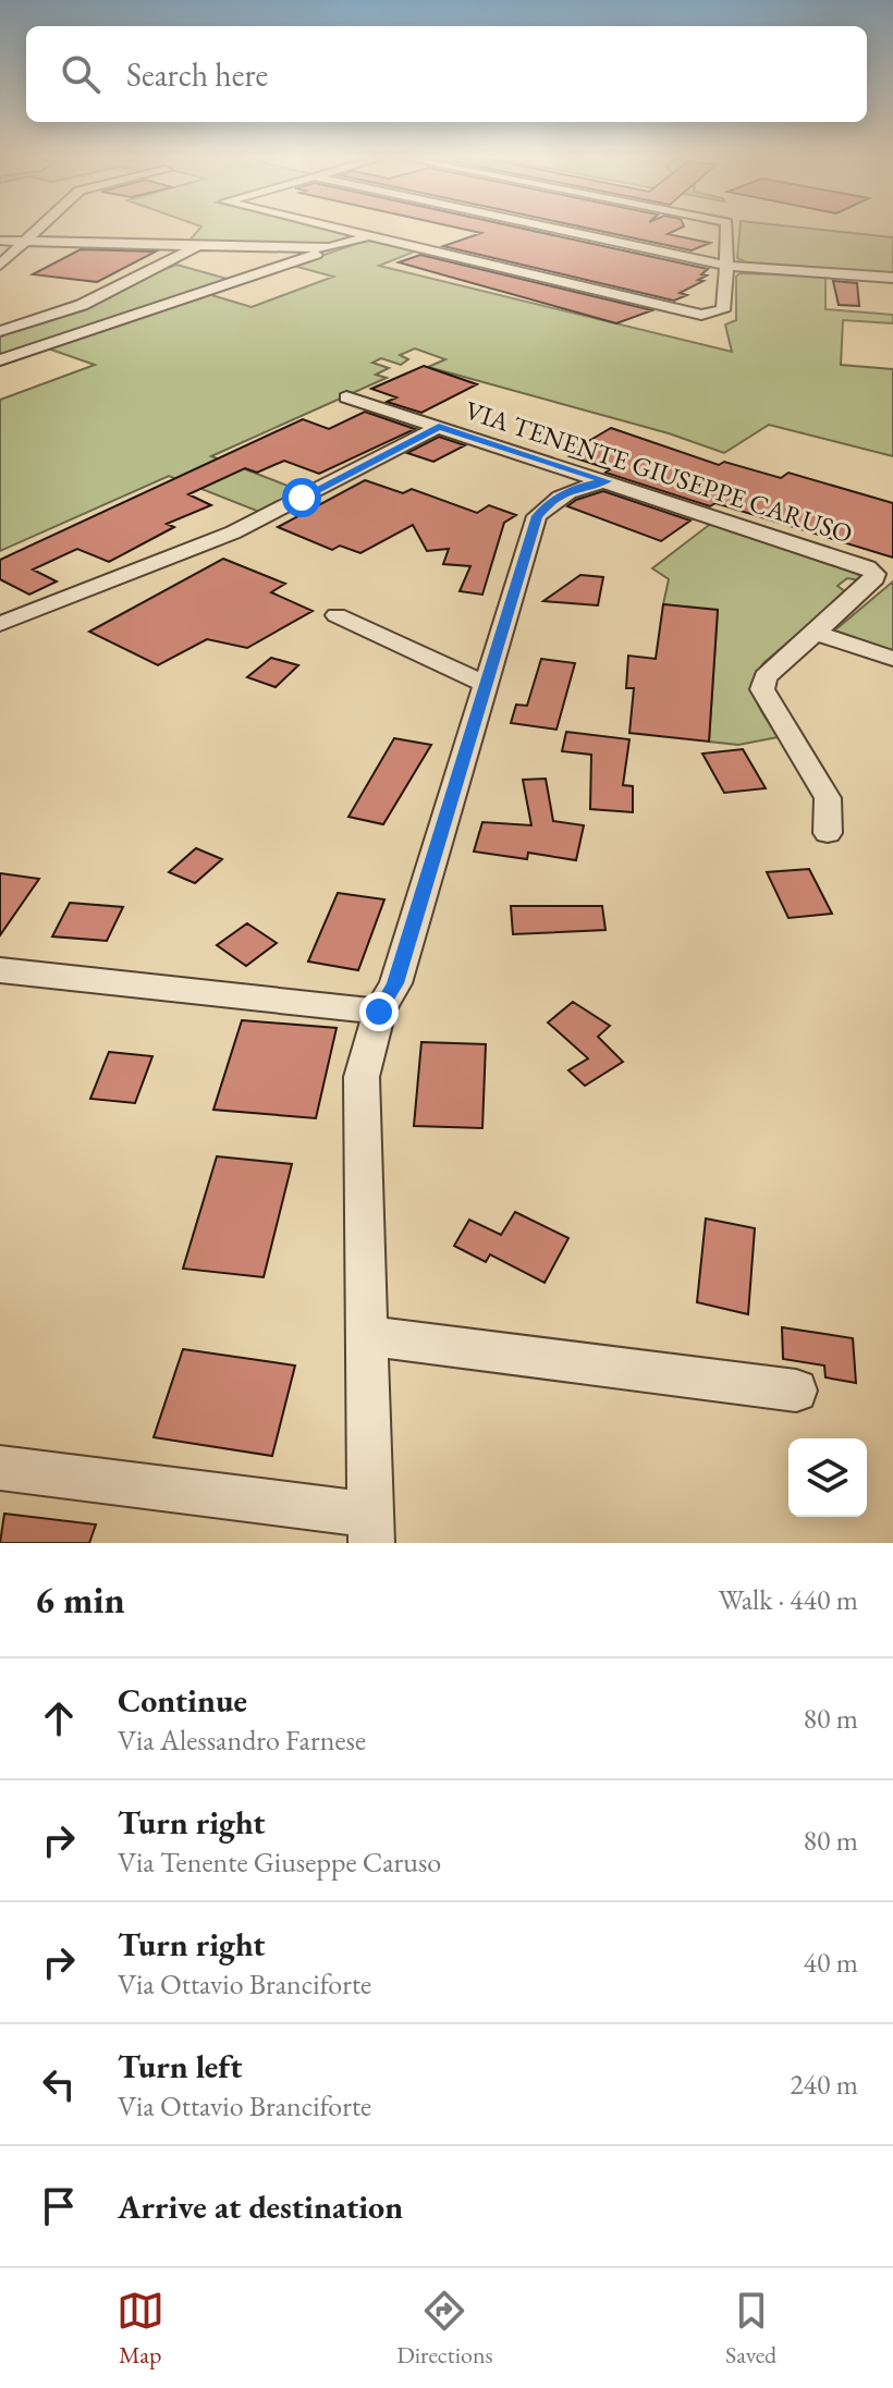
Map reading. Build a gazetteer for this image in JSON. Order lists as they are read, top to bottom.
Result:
{
  "streets": {
    "street": ["VIA TENENTE GIUSEPPE CARUSO"]
  },
  "page": {
    "search": "Search here",
    "heading": ["6 min", "Walk · 440 m"],
    "list": [
      ["Continue", "Via Alessandro Farnese", "80 m"],
      ["Turn right", "Via Tenente Giuseppe Caruso", "80 m"],
      ["Turn right", "Via Ottavio Branciforte", "40 m"],
      ["Turn left", "Via Ottavio Branciforte", "240 m"],
      "Arrive at destination"
    ],
    "nav": ["Map", "Directions", "Saved"]
  }
}
